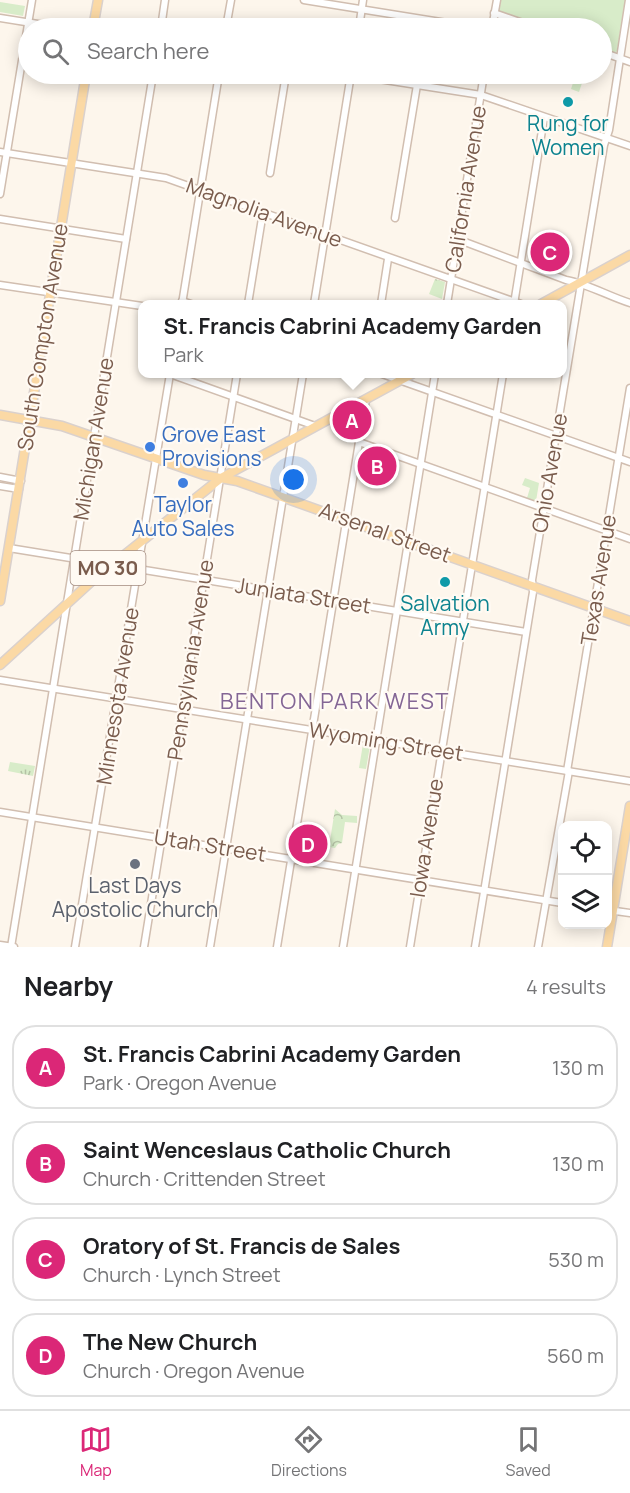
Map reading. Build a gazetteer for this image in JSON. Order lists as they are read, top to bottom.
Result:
{
  "streets": {
    "main road": ["South Compton Avenue", "Arsenal Street", "MO 30"],
    "street": [
      "California Avenue",
      "Magnolia Avenue",
      "Michigan Avenue",
      "Ohio Avenue",
      "Texas Avenue",
      "Juniata Street",
      "Pennsylvania Avenue",
      "Minnesota Avenue",
      "Wyoming Street",
      "Iowa Avenue",
      "Utah Street"
    ]
  },
  "crossings": [
    ["California Avenue", "Magnolia Avenue"],
    ["Magnolia Avenue", "South Compton Avenue"],
    ["Magnolia Avenue", "Michigan Avenue"],
    ["South Compton Avenue", "Arsenal Street"],
    ["South Compton Avenue", "Juniata Street"],
    ["Michigan Avenue", "Arsenal Street"],
    ["Michigan Avenue", "MO 30"],
    ["Michigan Avenue", "Juniata Street"],
    ["Michigan Avenue", "Wyoming Street"],
    ["Michigan Avenue", "Utah Street"],
    ["Ohio Avenue", "Arsenal Street"],
    ["Ohio Avenue", "Juniata Street"],
    ["Ohio Avenue", "Wyoming Street"],
    ["Ohio Avenue", "Utah Street"],
    ["Arsenal Street", "MO 30"],
    ["Arsenal Street", "Texas Avenue"],
    ["Arsenal Street", "Pennsylvania Avenue"],
    ["Arsenal Street", "Minnesota Avenue"],
    ["Arsenal Street", "Iowa Avenue"],
    ["MO 30", "Juniata Street"],
    ["MO 30", "Pennsylvania Avenue"],
    ["MO 30", "Minnesota Avenue"],
    ["Texas Avenue", "Wyoming Street"],
    ["Texas Avenue", "Utah Street"],
    ["Juniata Street", "Pennsylvania Avenue"],
    ["Juniata Street", "Minnesota Avenue"],
    ["Juniata Street", "Iowa Avenue"],
    ["Pennsylvania Avenue", "Wyoming Street"],
    ["Pennsylvania Avenue", "Utah Street"],
    ["Minnesota Avenue", "Wyoming Street"],
    ["Minnesota Avenue", "Utah Street"],
    ["Wyoming Street", "Iowa Avenue"],
    ["Iowa Avenue", "Utah Street"]
  ],
  "districts": ["BENTON PARK WEST"],
  "places": [
    "Rung for Women",
    "Grove East Provisions",
    "Taylor Auto Sales",
    "Salvation Army",
    "Last Days Apostolic Church"
  ],
  "page": {
    "search": "Search here",
    "pins": [
      "C",
      "A",
      "B",
      "D"
    ],
    "popup": ["St. Francis Cabrini Academy Garden", "Park"],
    "heading": ["Nearby", "4 results"],
    "list": [
      {
        "mark": "A",
        "name": "St. Francis Cabrini Academy Garden",
        "note": "Park · Oregon Avenue",
        "value": "130 m"
      },
      {
        "mark": "B",
        "name": "Saint Wenceslaus Catholic Church",
        "note": "Church · Crittenden Street",
        "value": "130 m"
      },
      {
        "mark": "C",
        "name": "Oratory of St. Francis de Sales",
        "note": "Church · Lynch Street",
        "value": "530 m"
      },
      {
        "mark": "D",
        "name": "The New Church",
        "note": "Church · Oregon Avenue",
        "value": "560 m"
      }
    ],
    "nav": ["Map", "Directions", "Saved"]
  }
}
